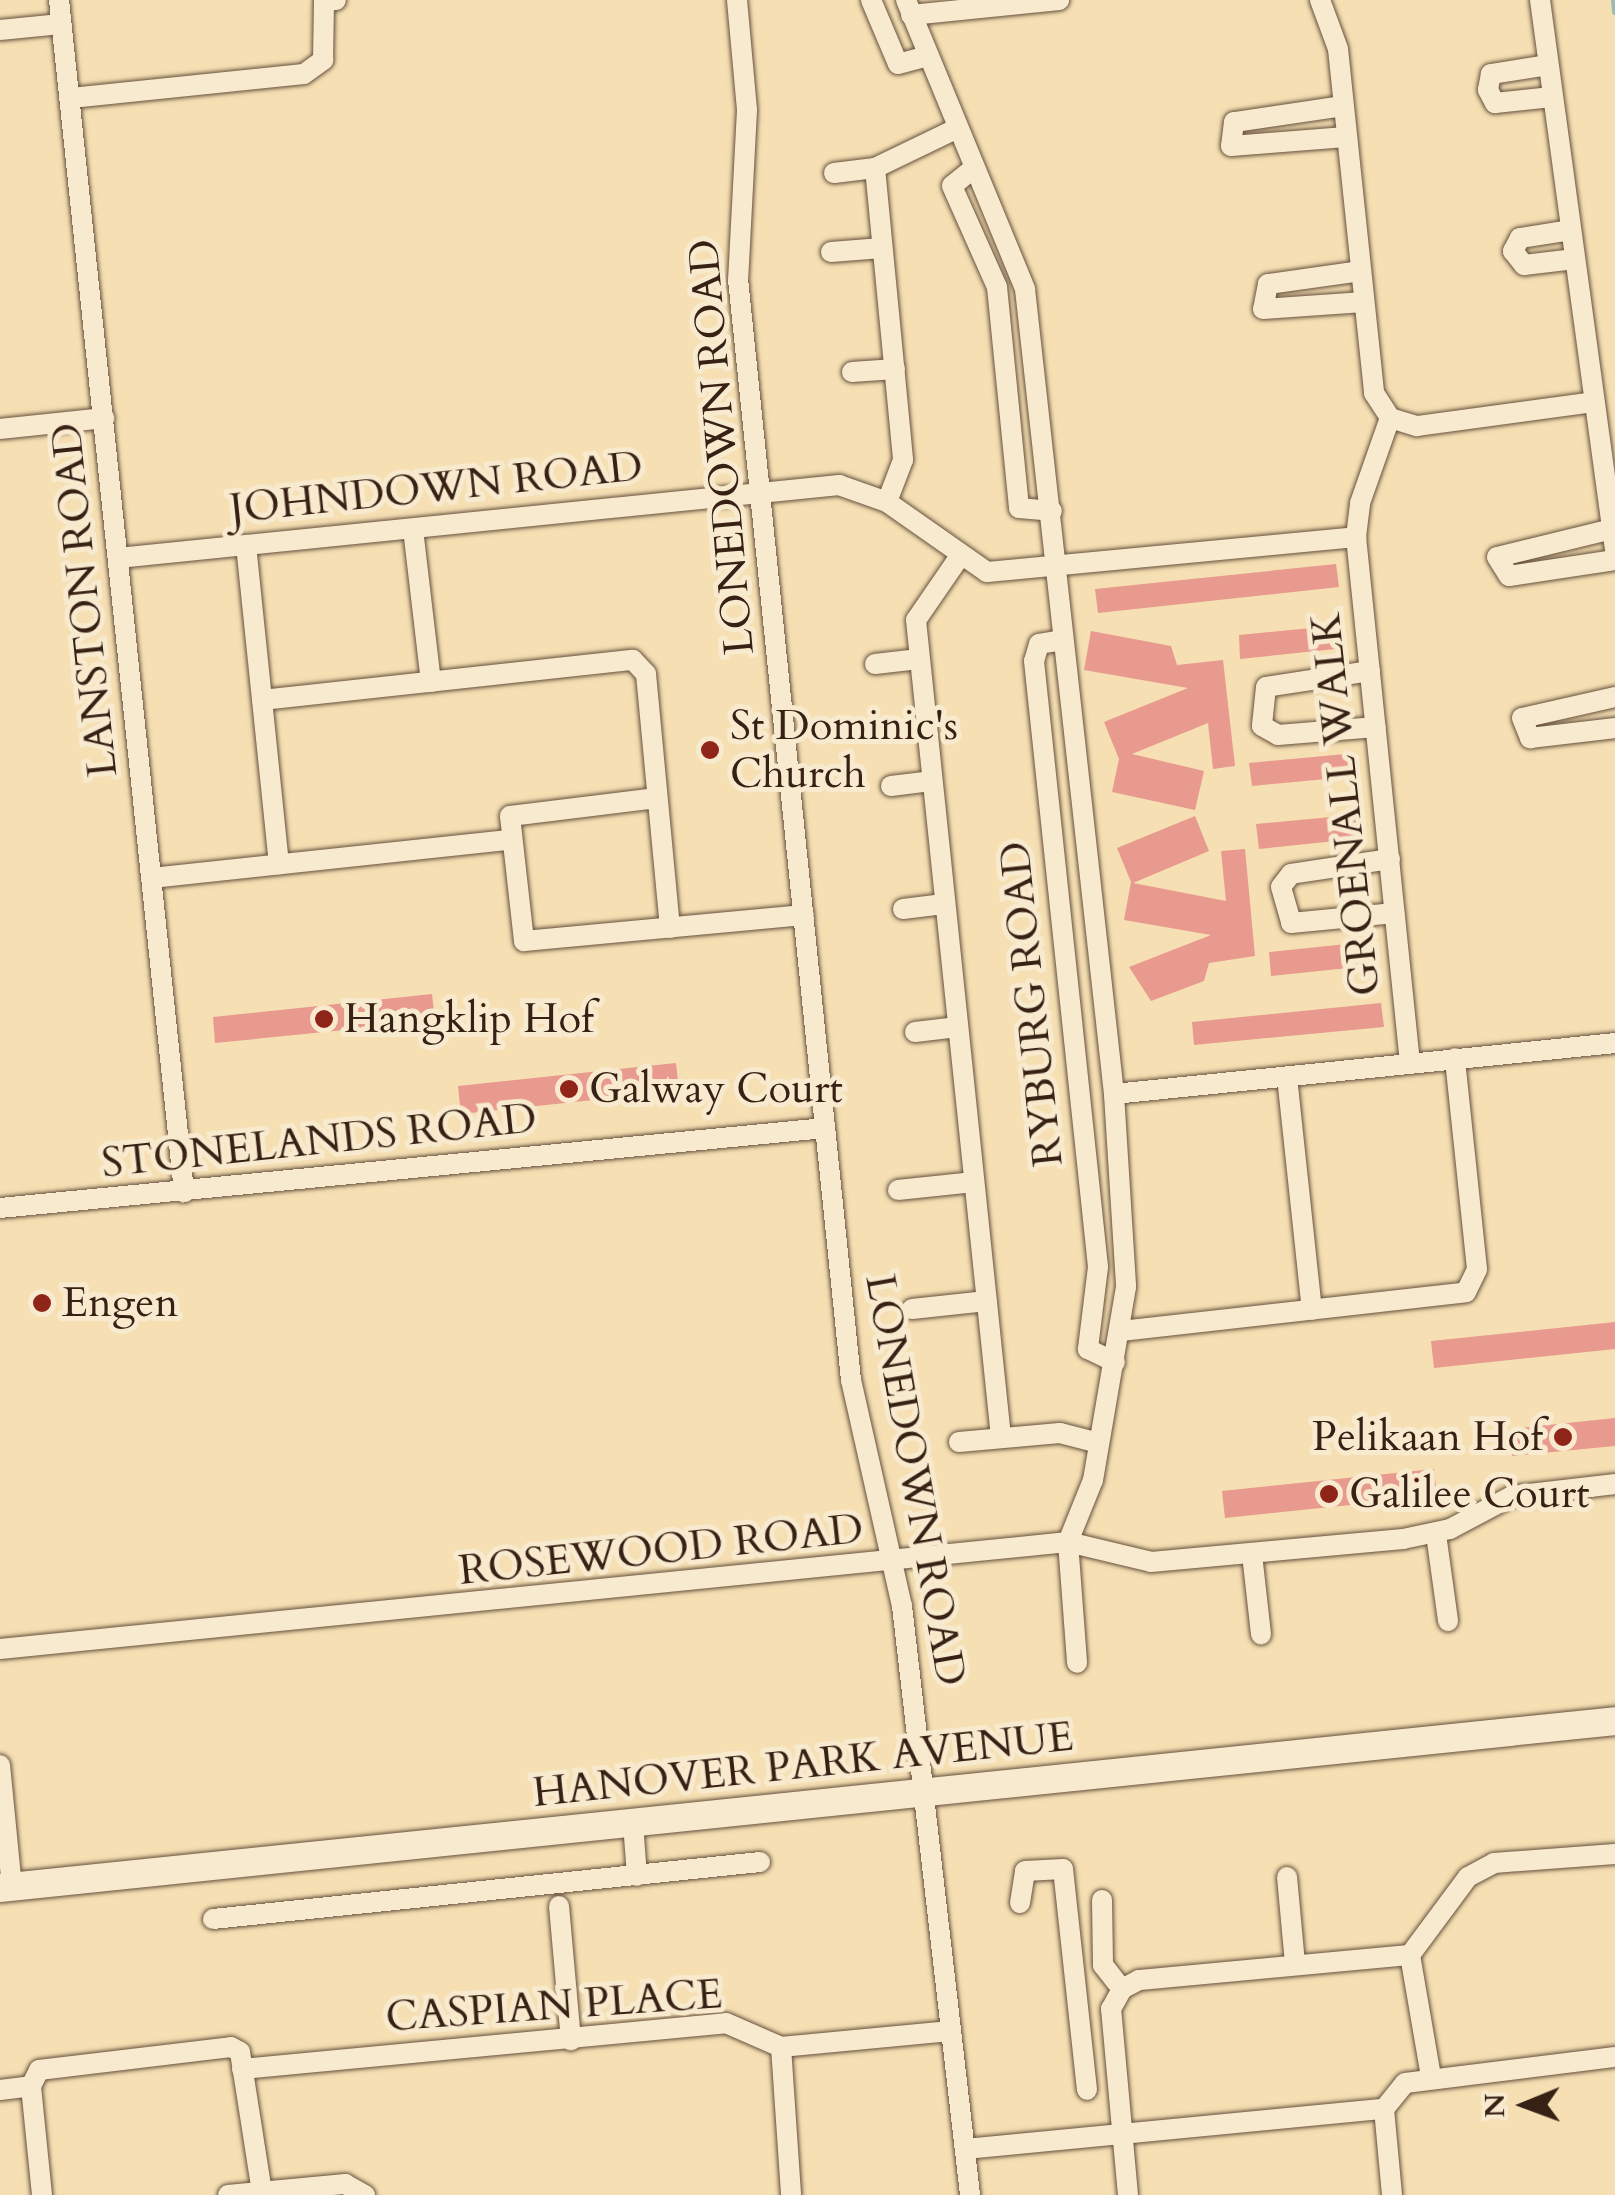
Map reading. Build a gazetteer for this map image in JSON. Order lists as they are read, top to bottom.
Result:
{
  "streets": {
    "street": [
      "LONEDOWN ROAD",
      "JOHNDOWN ROAD",
      "LANSTON ROAD",
      "GROENALL WALK",
      "RYBURG ROAD",
      "STONELANDS ROAD",
      "ROSEWOOD ROAD",
      "HANOVER PARK AVENUE",
      "CASPIAN PLACE"
    ]
  },
  "crossings": [
    ["LONEDOWN ROAD", "JOHNDOWN ROAD"],
    ["LONEDOWN ROAD", "STONELANDS ROAD"],
    ["LONEDOWN ROAD", "ROSEWOOD ROAD"],
    ["LONEDOWN ROAD", "HANOVER PARK AVENUE"],
    ["JOHNDOWN ROAD", "LANSTON ROAD"],
    ["LANSTON ROAD", "STONELANDS ROAD"],
    ["RYBURG ROAD", "ROSEWOOD ROAD"]
  ],
  "places": [
    "St Dominic's Church",
    "Hangklip Hof",
    "Galway Court",
    "Engen",
    "Pelikaan Hof",
    "Galilee Court"
  ],
  "north": "left"
}
